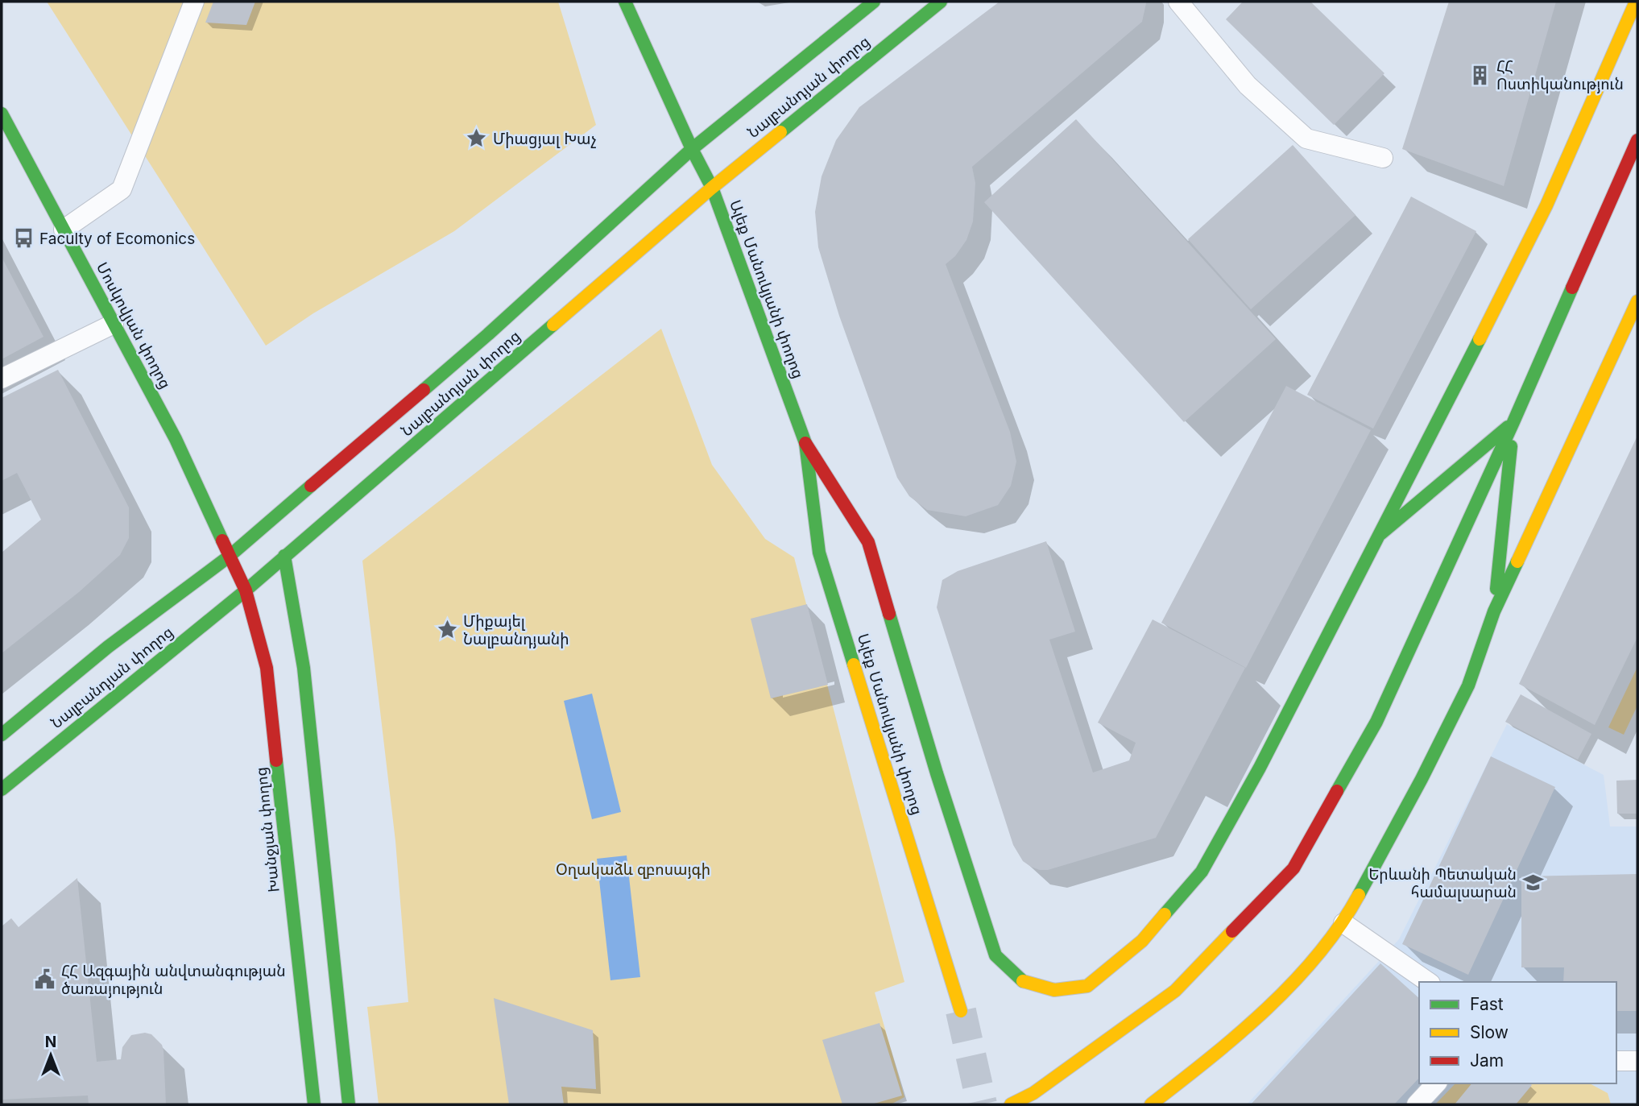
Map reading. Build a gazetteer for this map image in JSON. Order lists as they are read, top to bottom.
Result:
{
  "streets": {
    "main road": [
      "Նալբանդյան փողոց",
      "Ալեք Մանուկյանի փողոց",
      "Մոսկովյան փողոց",
      "Խանջյան փողոց"
    ]
  },
  "crossings": [
    ["Նալբանդյան փողոց", "Ալեք Մանուկյանի փողոց"],
    ["Նալբանդյան փողոց", "Մոսկովյան փողոց"],
    ["Նալբանդյան փողոց", "Խանջյան փողոց"],
    ["Մոսկովյան փողոց", "Խանջյան փողոց"]
  ],
  "parks": ["Օղակաձև զբոսայգի"],
  "places": {
    "building": ["ՀՀ Ոստիկանություն"],
    "place": ["Միացյալ Խաչ", "Միքայել Նալբանդյանի"],
    "bus stop": ["Faculty of Ecomonics"],
    "school or university": ["Երևանի Պետական համալսարան"],
    "public building": ["ՀՀ Ազգային անվտանգության ծառայություն"]
  },
  "legend": ["Fast", "Slow", "Jam"],
  "north": "top"
}
